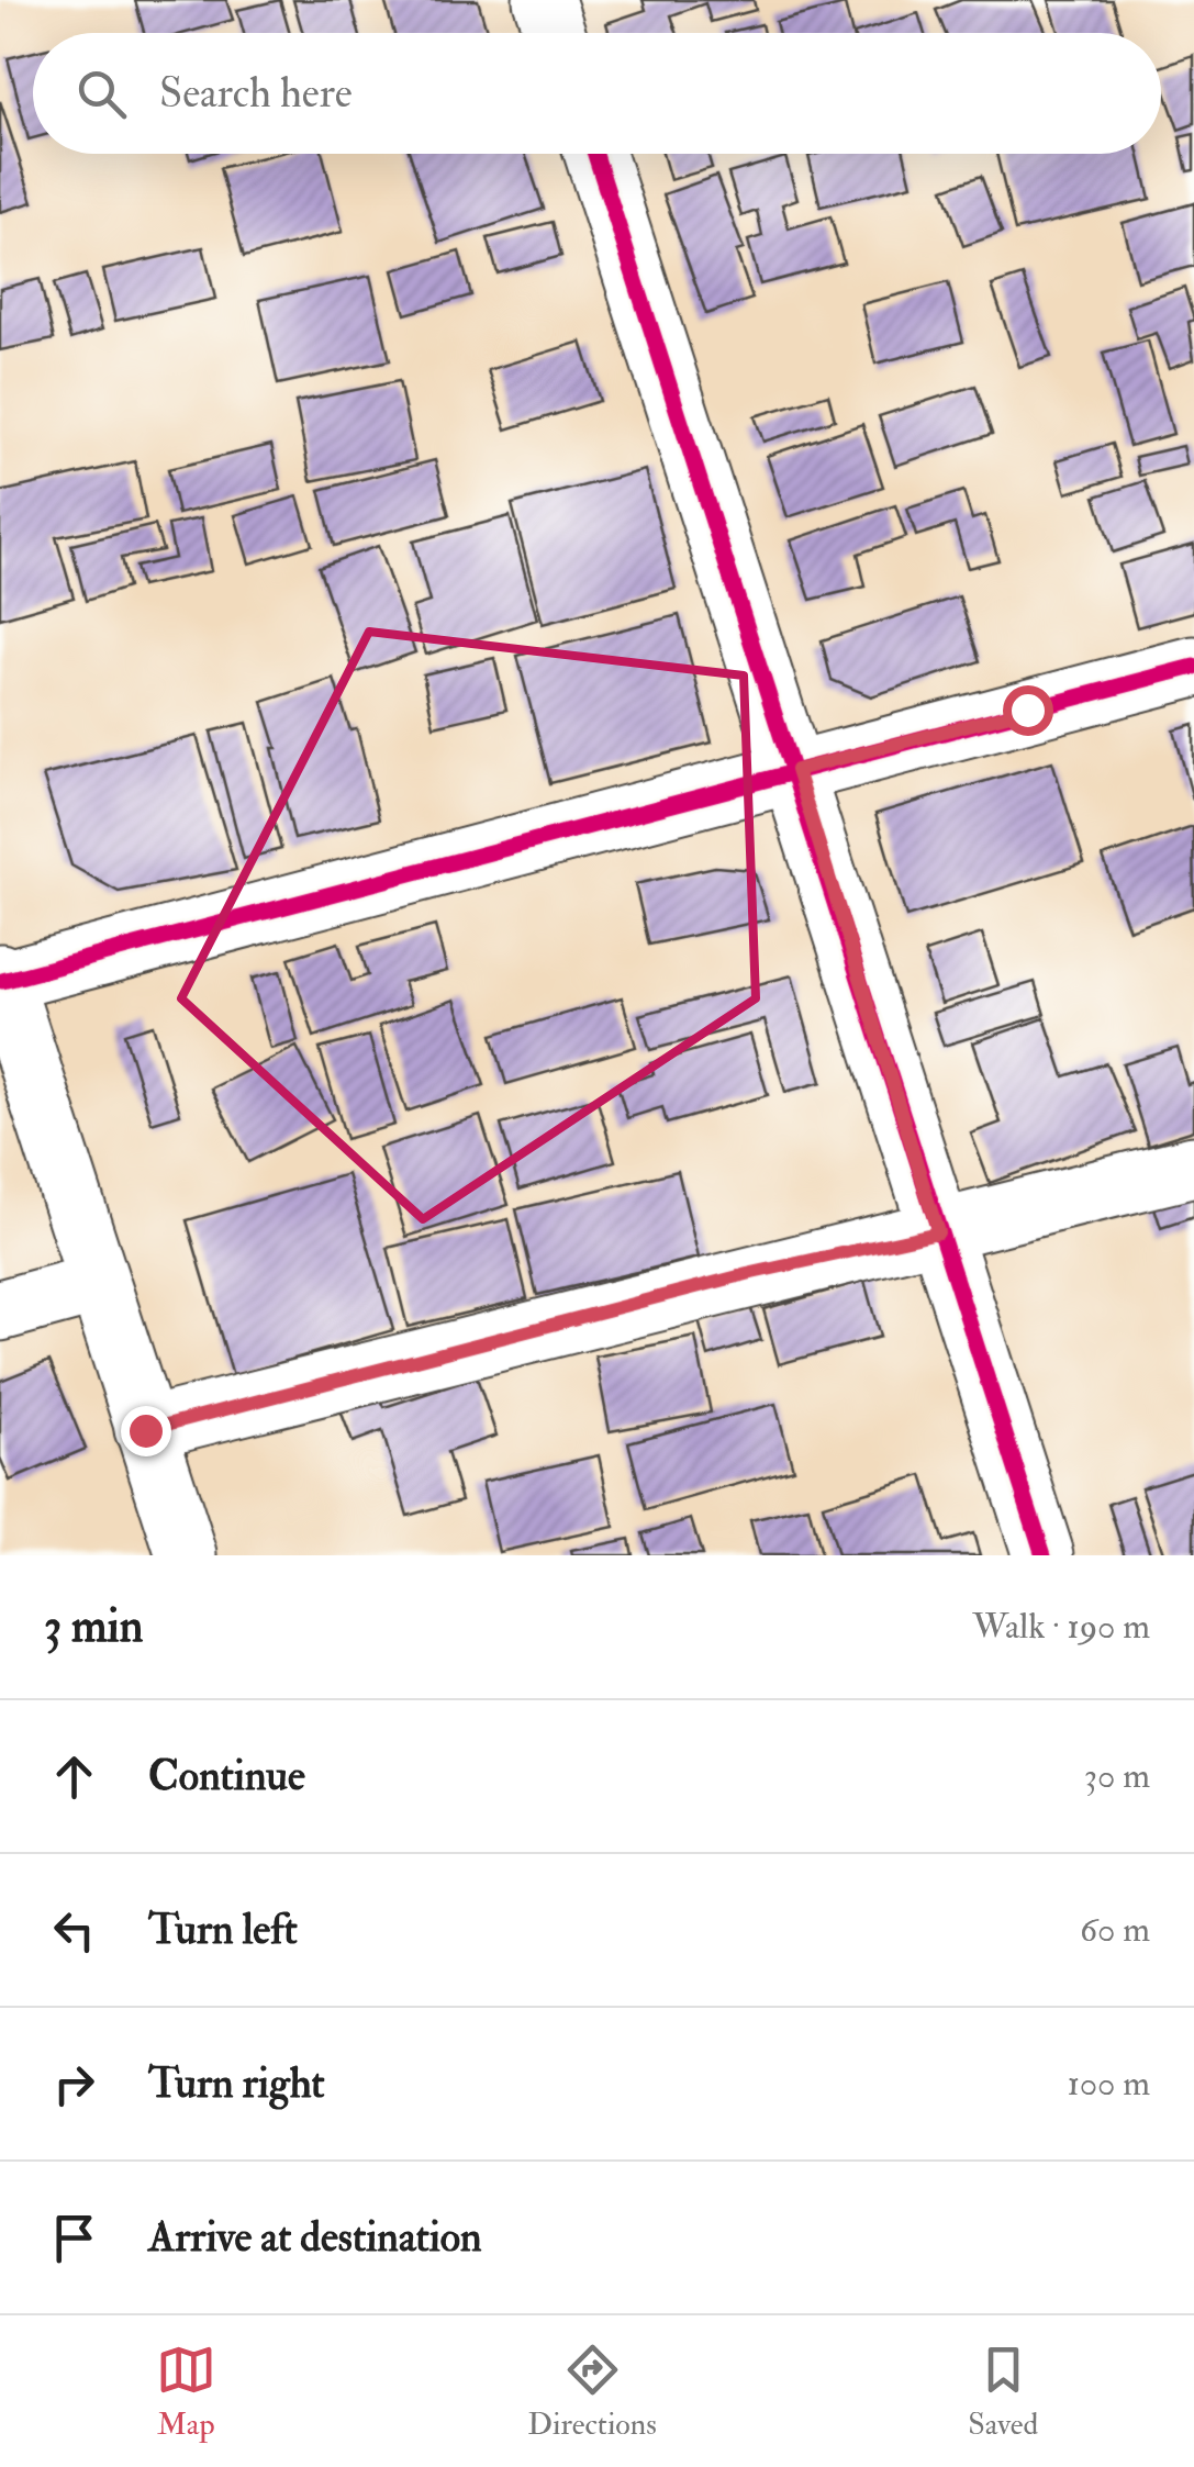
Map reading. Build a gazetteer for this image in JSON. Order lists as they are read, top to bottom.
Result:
{
  "page": {
    "search": "Search here",
    "heading": ["3 min", "Walk · 190 m"],
    "list": [
      ["Continue", "30 m"],
      ["Turn left", "60 m"],
      ["Turn right", "100 m"],
      "Arrive at destination"
    ],
    "nav": ["Map", "Directions", "Saved"]
  }
}
